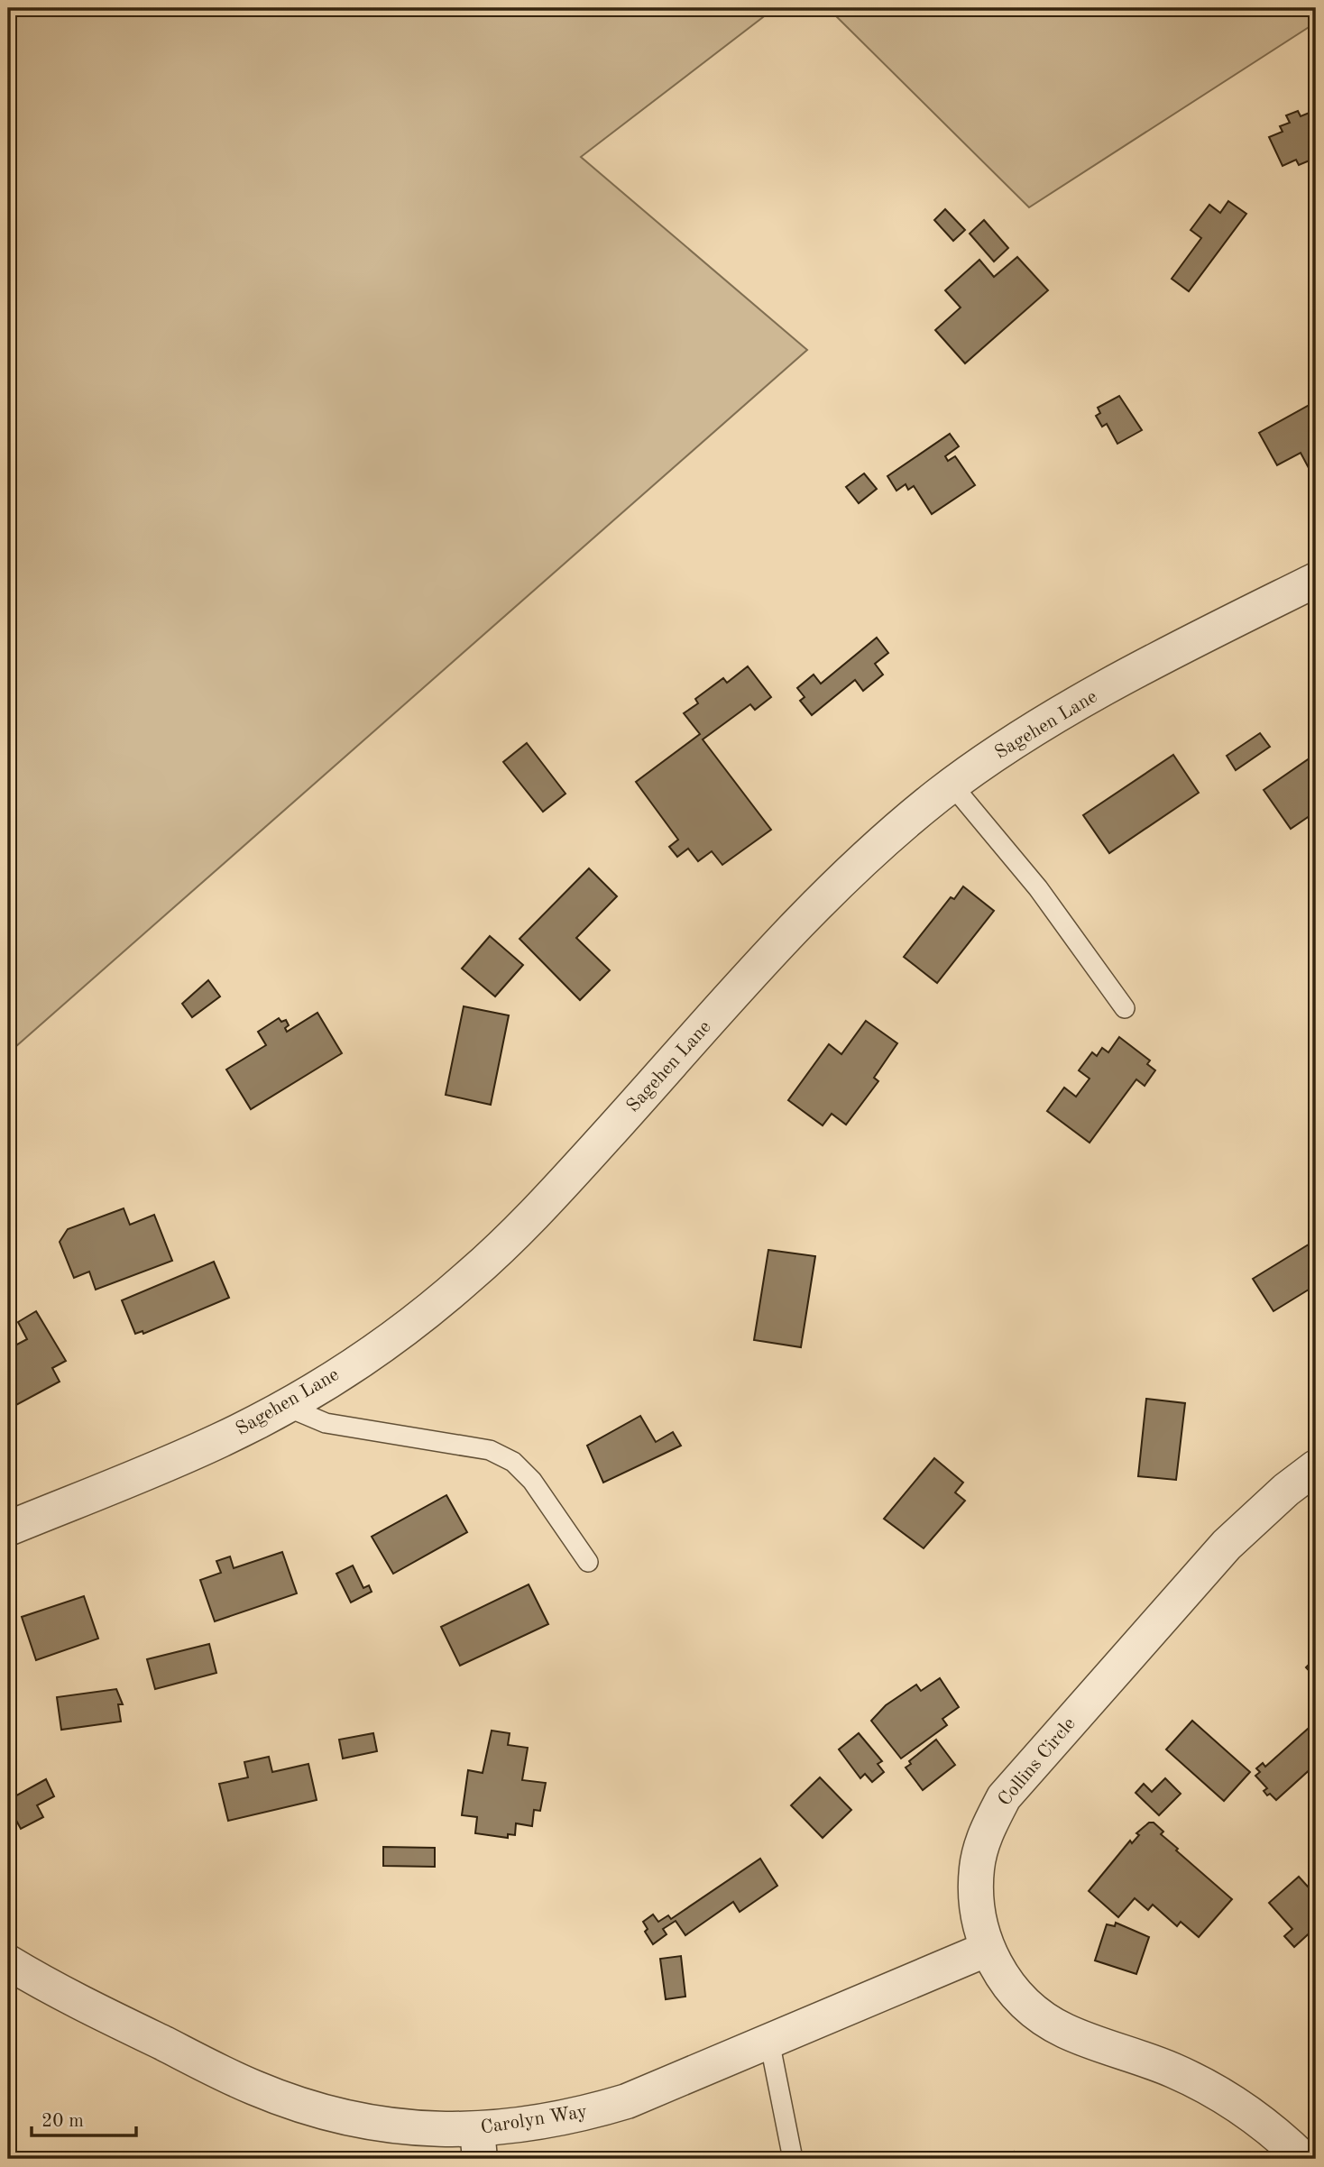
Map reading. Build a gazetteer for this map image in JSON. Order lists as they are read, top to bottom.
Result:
{
  "streets": {
    "street": ["Sagehen Lane", "Collins Circle", "Carolyn Way"]
  },
  "crossings": [
    ["Collins Circle", "Carolyn Way"]
  ],
  "scale_bar": "20 m"
}
